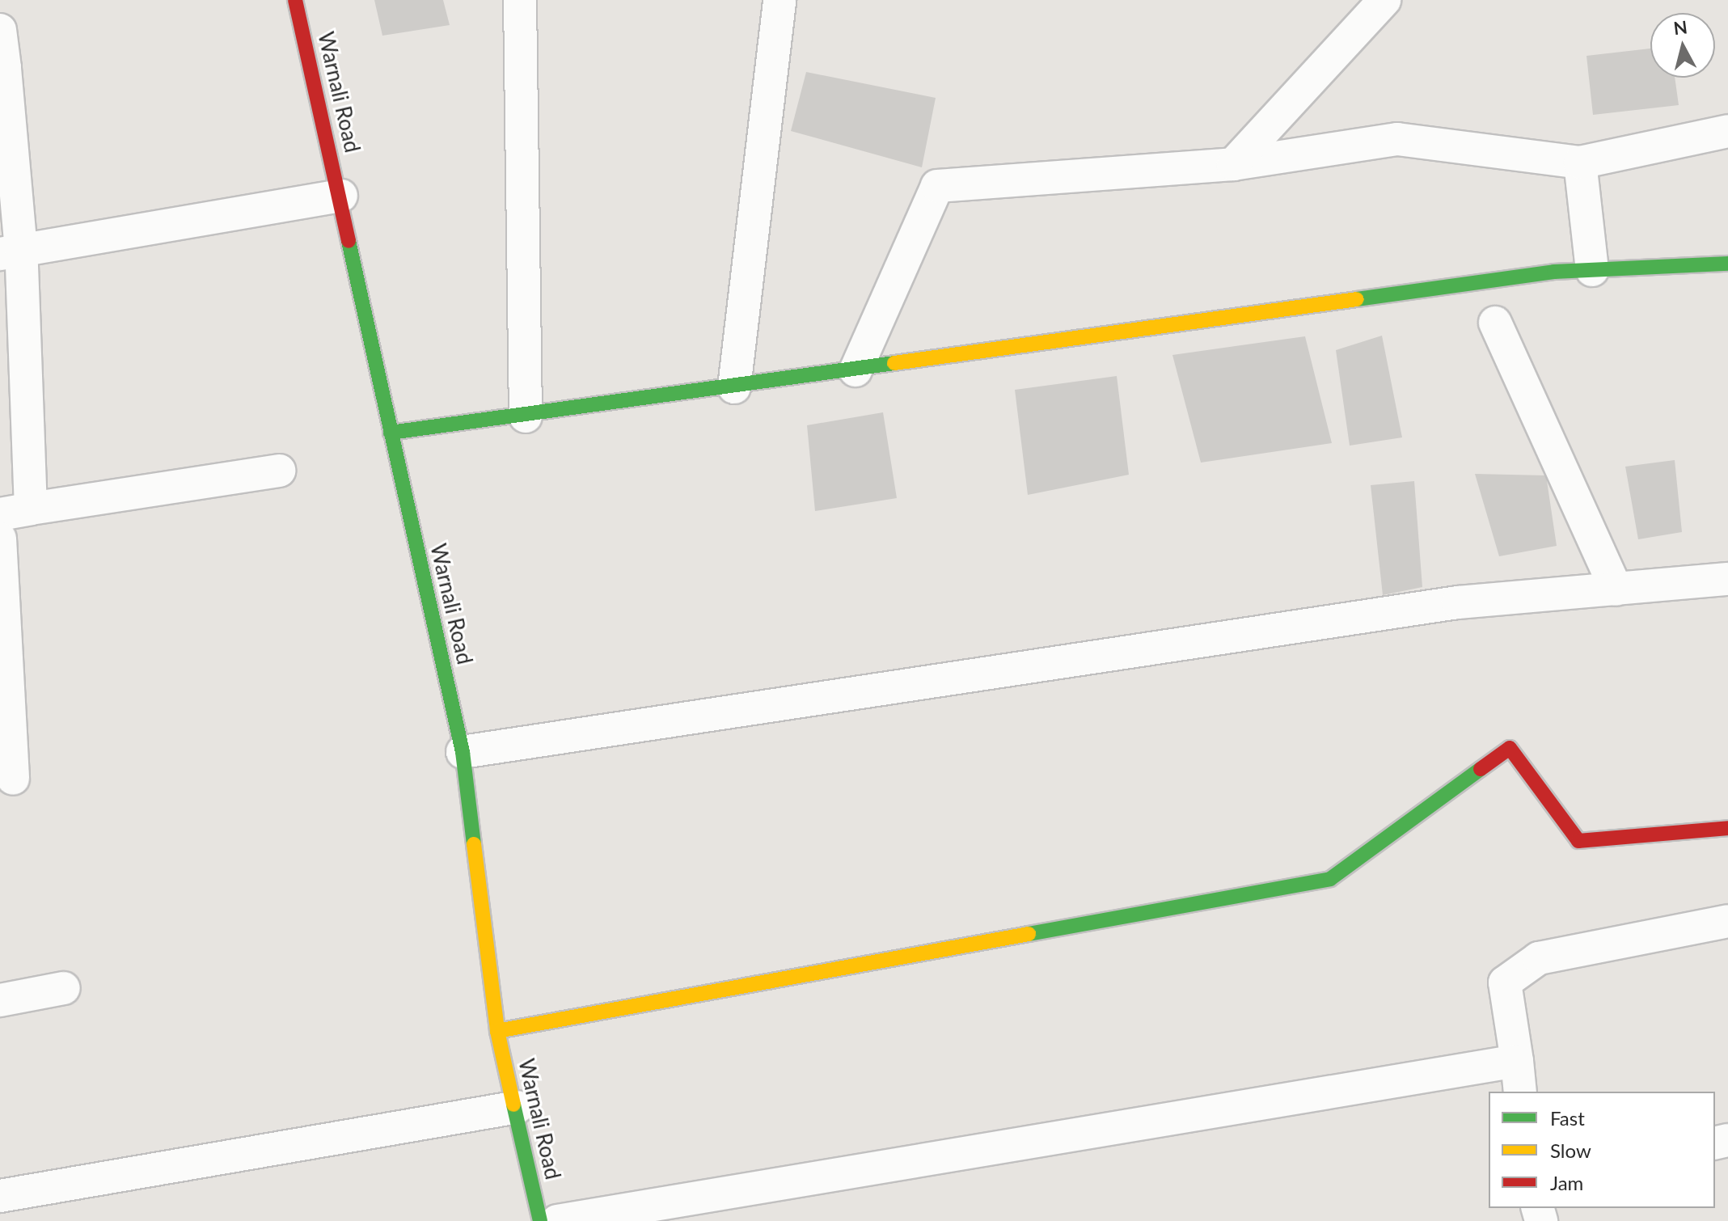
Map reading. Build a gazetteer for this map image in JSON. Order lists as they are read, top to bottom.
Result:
{
  "streets": {
    "street": ["Warnali Road"]
  },
  "legend": ["Fast", "Slow", "Jam"],
  "north": "top"
}
